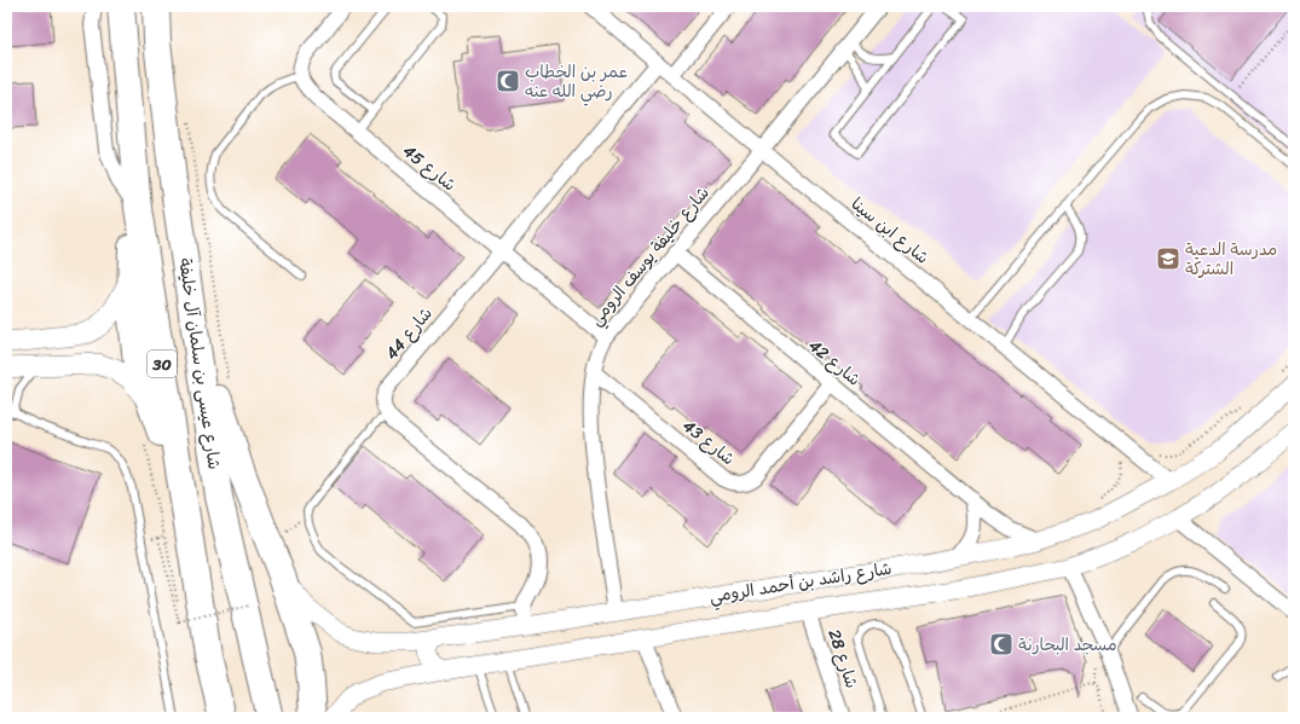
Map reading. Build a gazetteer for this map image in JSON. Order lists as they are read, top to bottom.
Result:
{
  "streets": {
    "highway": ["30", "شارع عيسى بن سلمان آل خليفة"],
    "street": [
      "شارع 45",
      "شارع ابن سينا",
      "شارع خليفة يوسف الرومي",
      "شارع 44",
      "شارع 42",
      "شارع 43",
      "شارع راشد بن أحمد الرومي",
      "شارع 28"
    ]
  },
  "crossings": [
    ["شارع 45", "شارع خليفة يوسف الرومي"],
    ["شارع 45", "شارع 44"],
    ["شارع ابن سينا", "شارع خليفة يوسف الرومي"],
    ["شارع ابن سينا", "شارع 44"],
    ["شارع ابن سينا", "شارع راشد بن أحمد الرومي"],
    ["شارع خليفة يوسف الرومي", "شارع 42"],
    ["شارع خليفة يوسف الرومي", "شارع 43"],
    ["شارع خليفة يوسف الرومي", "شارع راشد بن أحمد الرومي"],
    ["شارع 42", "شارع 43"],
    ["شارع 42", "شارع راشد بن أحمد الرومي"],
    ["شارع راشد بن أحمد الرومي", "شارع 28"]
  ],
  "places": {
    "mosque": ["عمر بن الخطاب رضي الله عنه", "مسجد البحارنة"],
    "school or university": ["مدرسة الدعية الشتركة"]
  }
}
